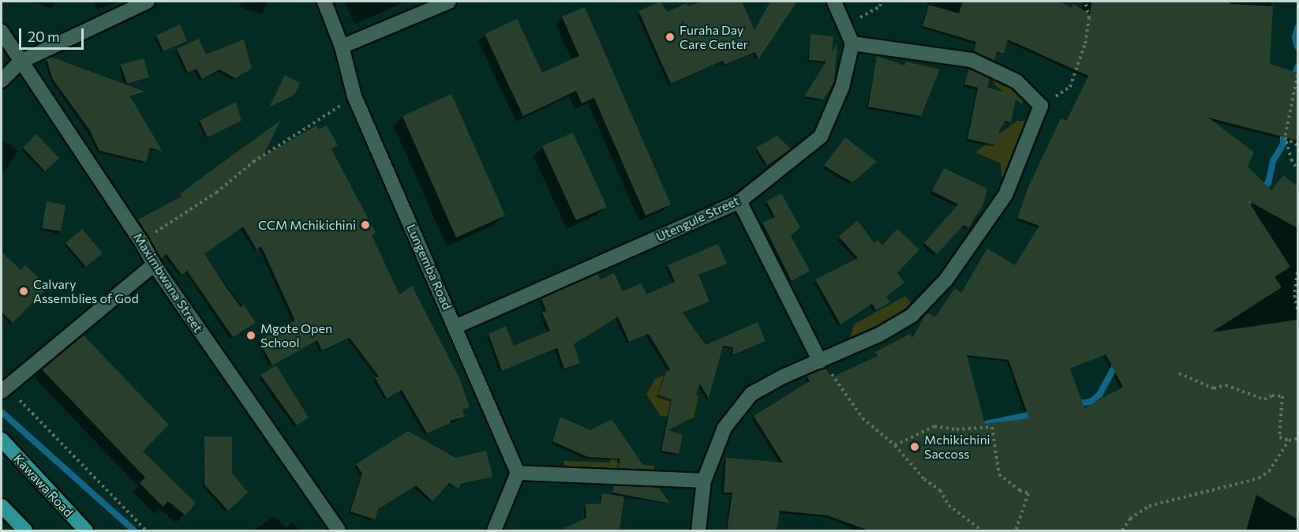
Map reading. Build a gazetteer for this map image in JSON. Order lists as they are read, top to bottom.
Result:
{
  "streets": {
    "main road": ["Kawawa Road"],
    "street": ["Utengule Street", "Lungemba Road", "Maximbwana Street"]
  },
  "crossings": [
    ["Utengule Street", "Lungemba Road"]
  ],
  "places": [
    "Furaha Day Care Center",
    "CCM Mchikichini",
    "Calvary Assemblies of God",
    "Mgote Open School",
    "Mchikichini Saccoss"
  ],
  "scale_bar": "20 m"
}
